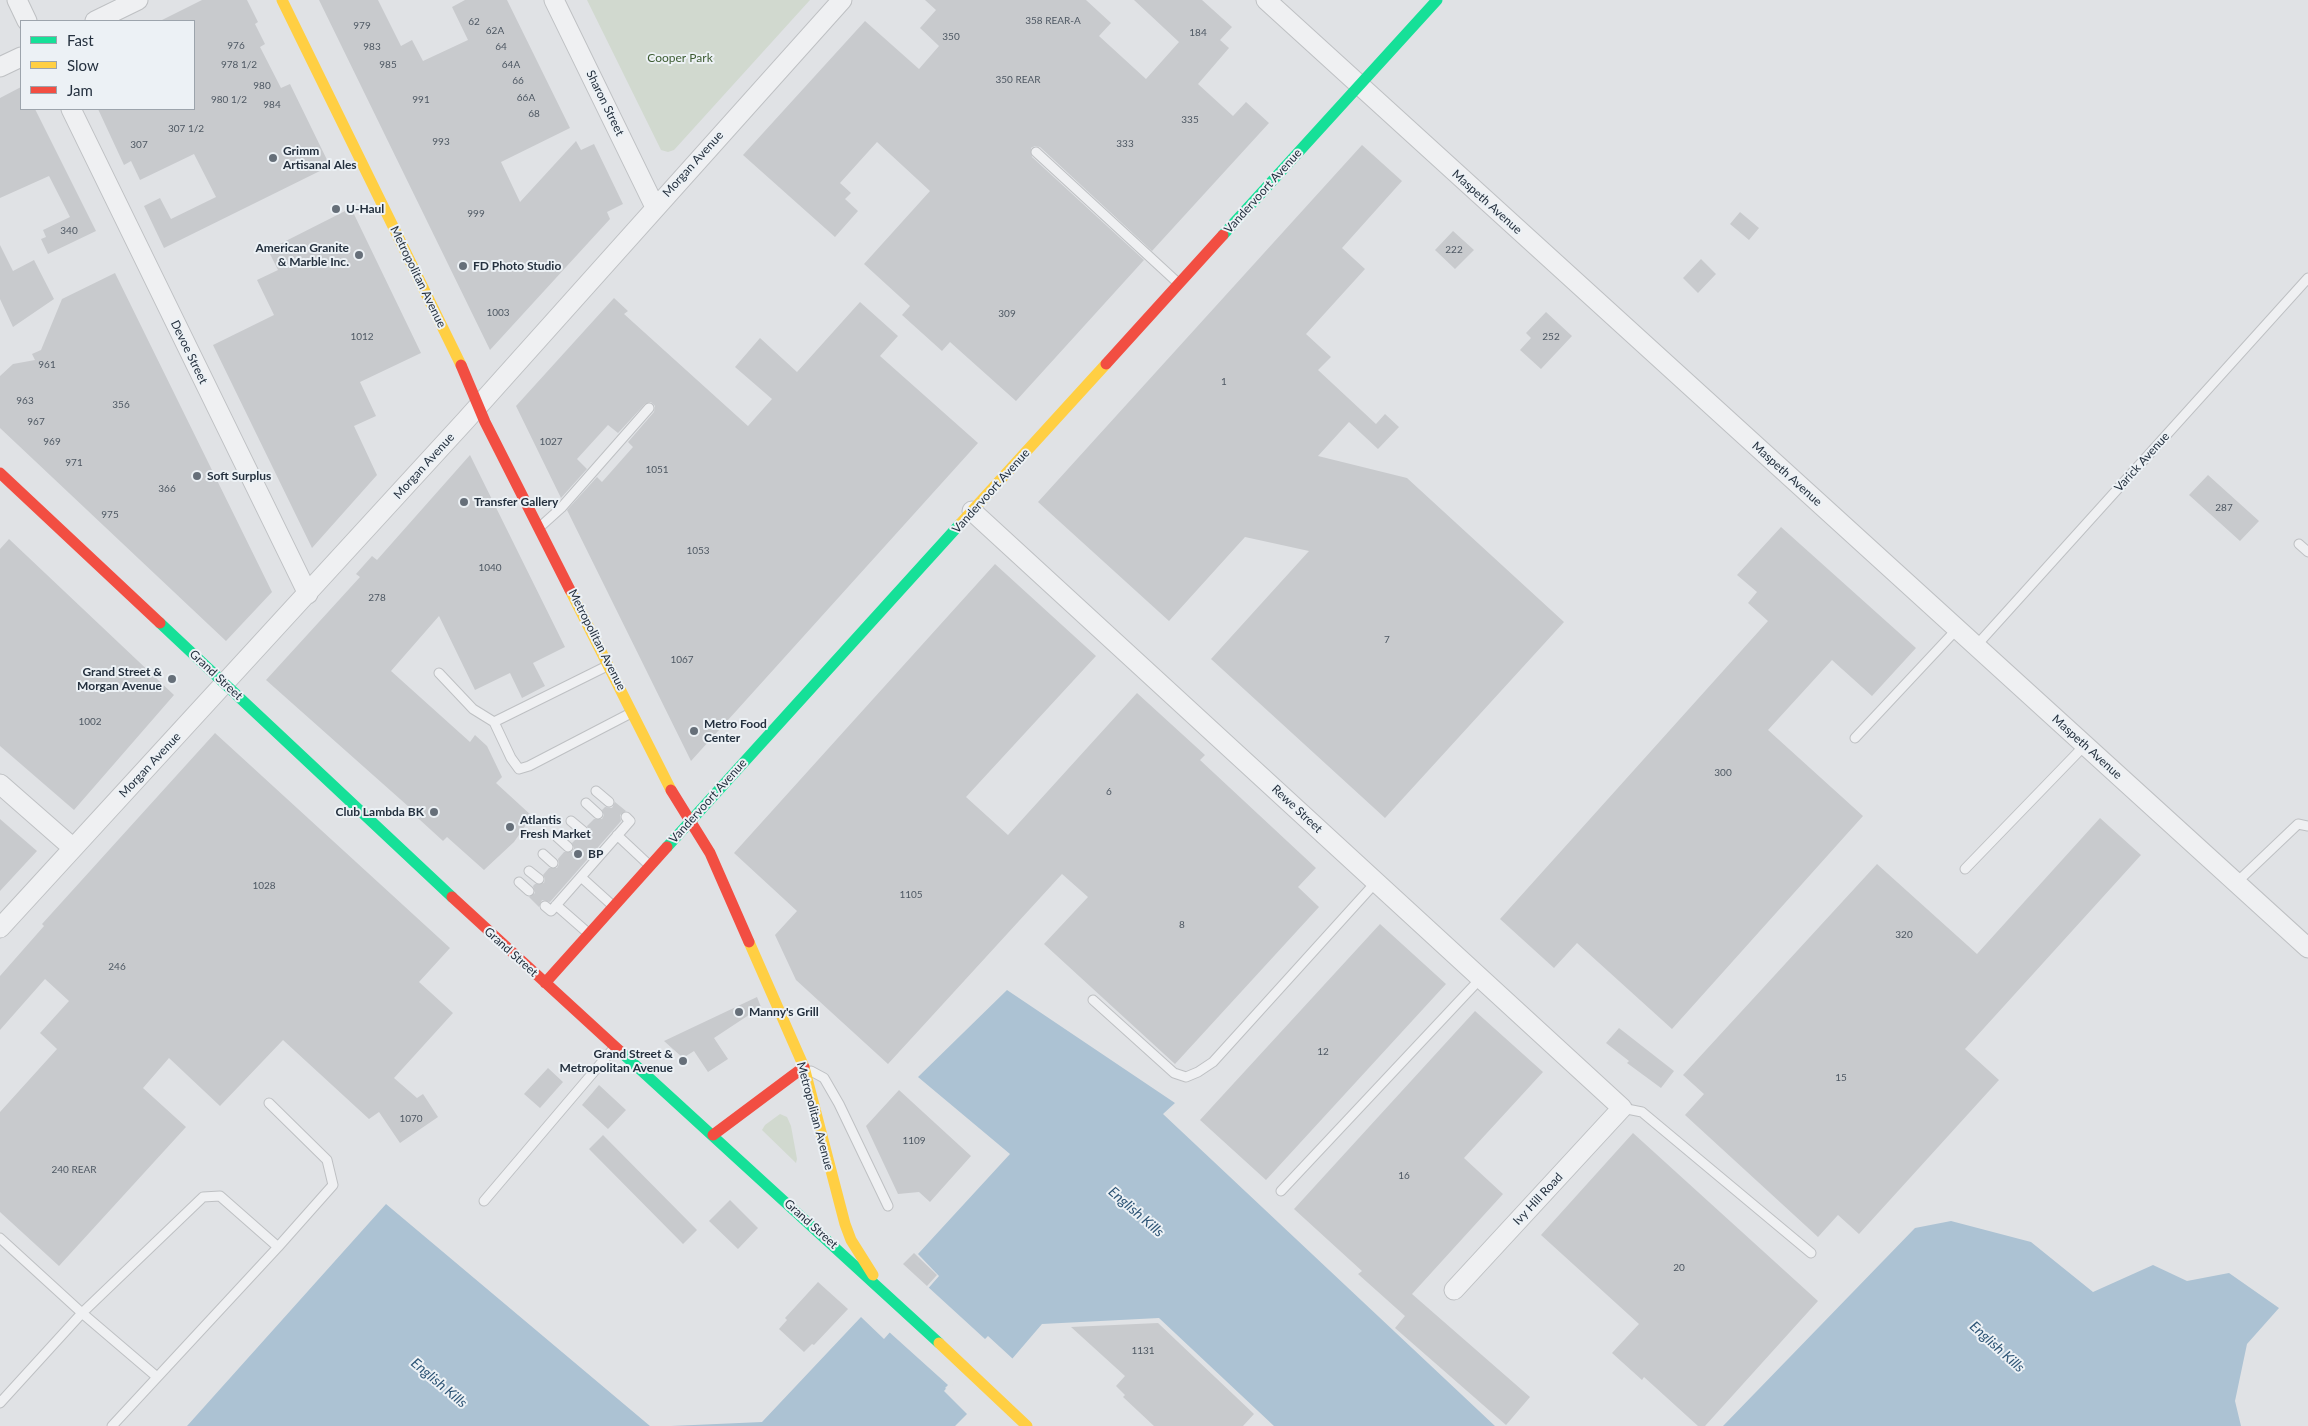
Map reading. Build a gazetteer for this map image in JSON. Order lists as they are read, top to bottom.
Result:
{
  "streets": {
    "main road": ["Vandervoort Avenue", "Metropolitan Avenue", "Grand Street"],
    "street": [
      "Sharon Street",
      "Morgan Avenue",
      "Maspeth Avenue",
      "Devoe Street",
      "Rewe Street",
      "Ivy Hill Road"
    ],
    "lane": ["Varick Avenue"]
  },
  "crossings": [
    ["Sharon Street", "Morgan Avenue"],
    ["Morgan Avenue", "Metropolitan Avenue"],
    ["Morgan Avenue", "Devoe Street"],
    ["Morgan Avenue", "Grand Street"],
    ["Vandervoort Avenue", "Maspeth Avenue"],
    ["Vandervoort Avenue", "Metropolitan Avenue"],
    ["Vandervoort Avenue", "Grand Street"],
    ["Vandervoort Avenue", "Rewe Street"],
    ["Maspeth Avenue", "Varick Avenue"],
    ["Metropolitan Avenue", "Grand Street"],
    ["Rewe Street", "Ivy Hill Road"]
  ],
  "water": ["English Kills"],
  "parks": ["Cooper Park"],
  "places": [
    "Grimm Artisanal Ales",
    "U-Haul",
    "American Granite & Marble Inc.",
    "FD Photo Studio",
    "Soft Surplus",
    "Transfer Gallery",
    "Grand Street & Morgan Avenue",
    "Metro Food Center",
    "Club Lambda BK",
    "Atlantis Fresh Market",
    "BP",
    "Manny's Grill",
    "Grand Street & Metropolitan Avenue"
  ],
  "house_numbers": [
    "358 REAR-A",
    "62",
    "979",
    "62A",
    "184",
    "350",
    "976",
    "983",
    "64",
    "978 1/2",
    "985",
    "64A",
    "350 REAR",
    "66",
    "980",
    "66A",
    "980 1/2",
    "991",
    "984",
    "68",
    "335",
    "307 1/2",
    "993",
    "333",
    "307",
    "999",
    "340",
    "222",
    "1003",
    "309",
    "1012",
    "252",
    "961",
    "1",
    "963",
    "356",
    "967",
    "969",
    "1027",
    "971",
    "1051",
    "366",
    "287",
    "975",
    "1053",
    "1040",
    "278",
    "7",
    "1067",
    "1002",
    "300",
    "6",
    "1028",
    "1105",
    "8",
    "320",
    "246",
    "12",
    "15",
    "1070",
    "1109",
    "240 REAR",
    "16",
    "20",
    "1131"
  ],
  "legend": ["Fast", "Slow", "Jam"]
}
